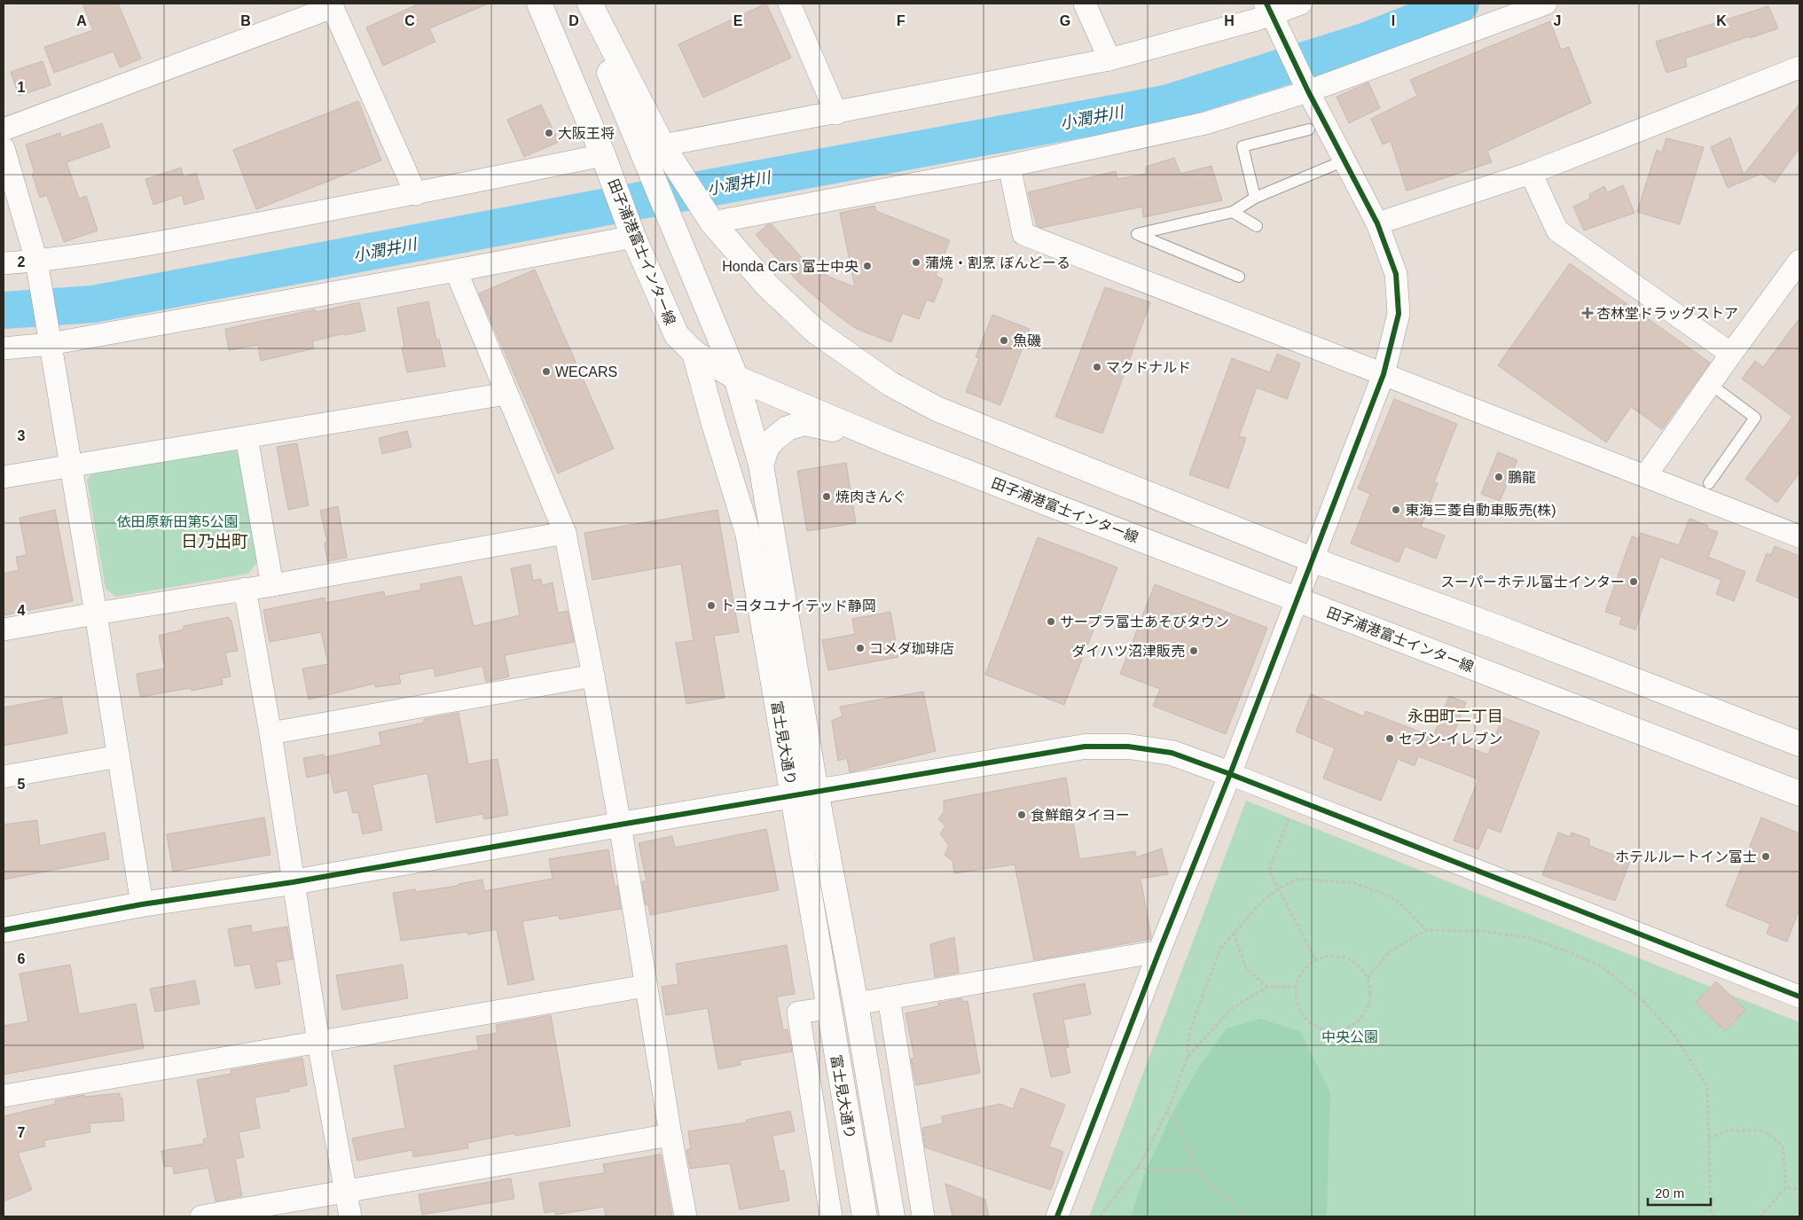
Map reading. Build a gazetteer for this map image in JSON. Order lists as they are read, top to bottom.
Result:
{
  "streets": {
    "street": ["田子浦港富士インター線", "富士見大通り"]
  },
  "crossings": [
    ["田子浦港富士インター線", "富士見大通り"]
  ],
  "districts": ["日乃出町", "永田町二丁目"],
  "water": ["小潤井川"],
  "parks": ["依田原新田第5公園", "中央公園"],
  "places": {
    "other": [
      "大阪王将",
      "蒲焼・割烹 ぼんどーる",
      "Honda Cars 富士中央",
      "魚磯",
      "マクドナルド",
      "WECARS",
      "鵬龍",
      "焼肉きんぐ",
      "東海三菱自動車販売(株)",
      "スーパーホテル富士インター",
      "トヨタユナイテッド静岡",
      "サープラ富士あそびタウン",
      "コメダ珈琲店",
      "ダイハツ沼津販売",
      "セブン-イレブン",
      "食鮮館タイヨー",
      "ホテルルートイン富士"
    ],
    "health": ["杏林堂ドラッグストア"]
  },
  "scale_bar": "20 m",
  "grid": {
    "columns": [
      "A",
      "B",
      "C",
      "D",
      "E",
      "F",
      "G",
      "H",
      "I",
      "J",
      "K"
    ],
    "rows": [
      "1",
      "2",
      "3",
      "4",
      "5",
      "6",
      "7"
    ]
  }
}
